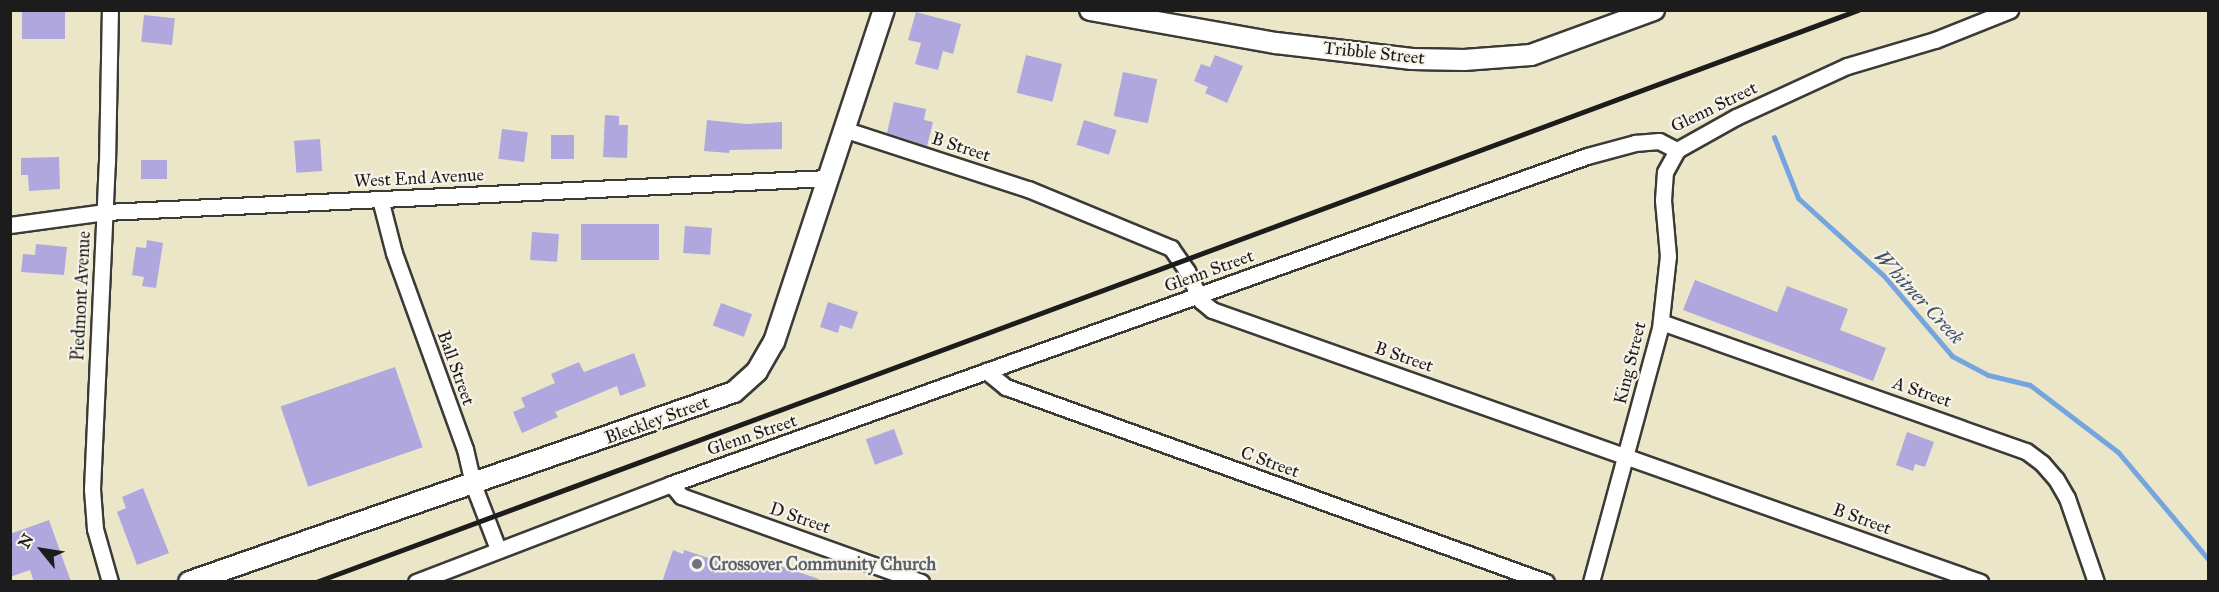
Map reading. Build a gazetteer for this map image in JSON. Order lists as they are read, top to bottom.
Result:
{
  "streets": {
    "street": [
      "Tribble Street",
      "Glenn Street",
      "B Street",
      "West End Avenue",
      "Piedmont Avenue",
      "King Street",
      "Ball Street",
      "A Street",
      "Bleckley Street",
      "C Street",
      "D Street"
    ]
  },
  "crossings": [
    ["Glenn Street", "B Street"],
    ["Glenn Street", "King Street"],
    ["Glenn Street", "Ball Street"],
    ["Glenn Street", "C Street"],
    ["Glenn Street", "D Street"],
    ["B Street", "King Street"],
    ["B Street", "Bleckley Street"],
    ["West End Avenue", "Piedmont Avenue"],
    ["West End Avenue", "Ball Street"],
    ["West End Avenue", "Bleckley Street"],
    ["King Street", "A Street"],
    ["Ball Street", "Bleckley Street"]
  ],
  "water": ["Whitner Creek"],
  "places": ["Crossover Community Church"],
  "north": "top left"
}
